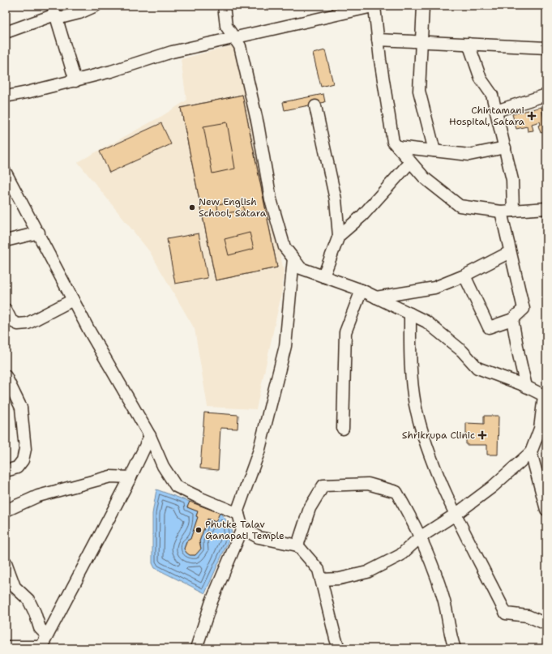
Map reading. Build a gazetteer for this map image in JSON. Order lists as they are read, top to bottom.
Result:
{
  "places": {
    "health": ["Chintamani Hospital, Satara", "Shrikrupa Clinic"],
    "other": ["New English School, Satara", "Phutke Talav Ganapati Temple"]
  }
}
